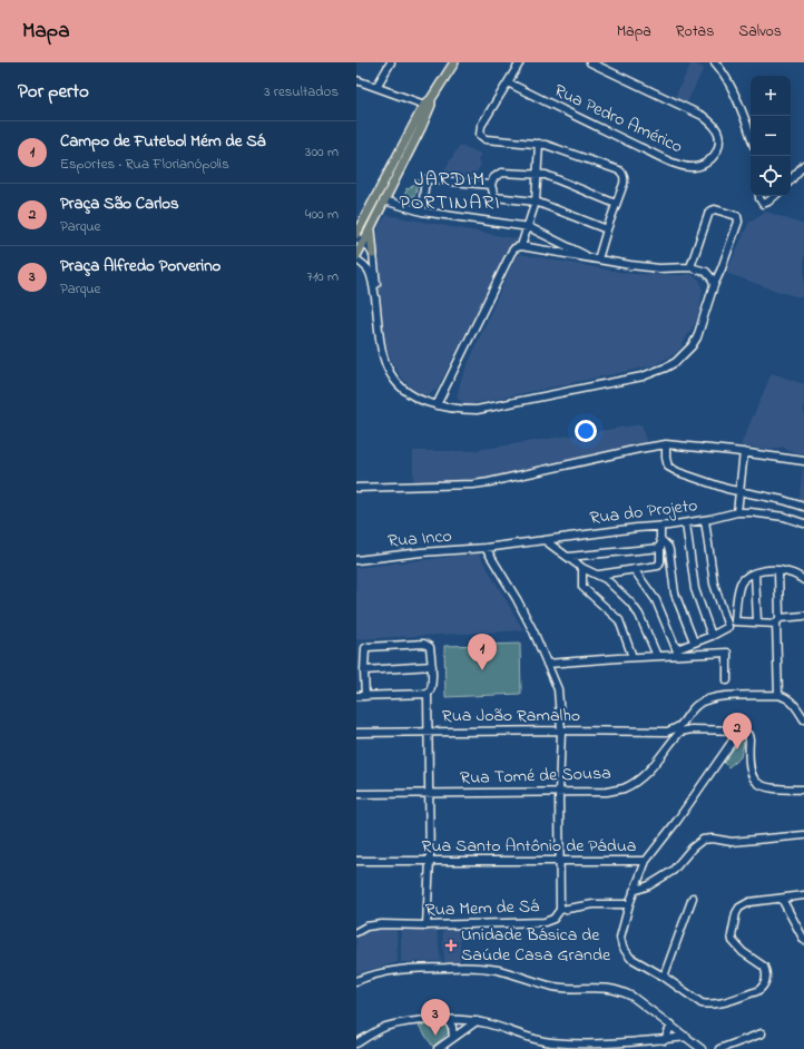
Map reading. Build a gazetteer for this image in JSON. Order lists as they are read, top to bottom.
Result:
{
  "streets": {
    "street": [
      "Rua Pedro Américo",
      "Rua do Projeto",
      "Rua Inco",
      "Rua João Ramalho",
      "Rua Tomé de Sousa",
      "Rua Santo Antônio de Pádua",
      "Rua Mem de Sá"
    ]
  },
  "crossings": [
    ["Rua do Projeto", "Rua Inco"],
    ["Rua do Projeto", "Rua Mem de Sá"],
    ["Rua Inco", "Rua Mem de Sá"],
    ["Rua João Ramalho", "Rua Mem de Sá"],
    ["Rua Tomé de Sousa", "Rua Mem de Sá"],
    ["Rua Santo Antônio de Pádua", "Rua Mem de Sá"]
  ],
  "districts": ["JARDIM PORTINARI"],
  "places": {
    "health": ["Unidade Básica de Saúde Casa Grande"]
  },
  "page": {
    "header": "Mapa",
    "nav": ["Mapa", "Rotas", "Salvos"],
    "heading": ["Por perto", "3 resultados"],
    "map_buttons": ["+", "−"],
    "list": [
      {
        "mark": "1",
        "name": "Campo de Futebol Mém de Sá",
        "note": "Esportes · Rua Florianópolis",
        "value": "300 m"
      },
      {
        "mark": "2",
        "name": "Praça São Carlos",
        "note": "Parque",
        "value": "400 m"
      },
      {
        "mark": "3",
        "name": "Praça Alfredo Porverino",
        "note": "Parque",
        "value": "710 m"
      }
    ],
    "pins": ["1", "2", "3"]
  }
}
